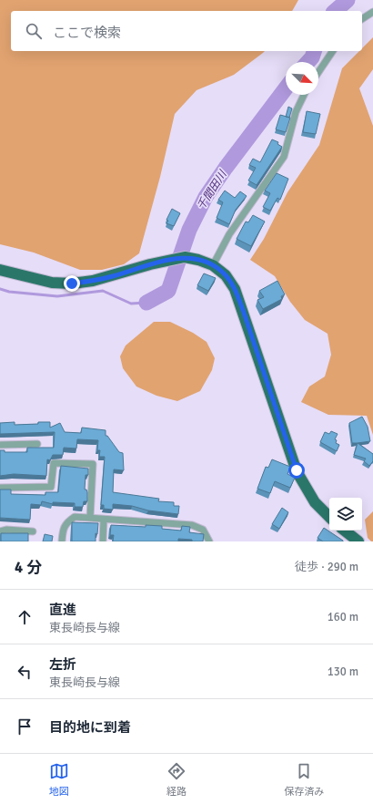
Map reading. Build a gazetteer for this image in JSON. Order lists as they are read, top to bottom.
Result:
{
  "water": ["千間田川"],
  "north": "bottom right",
  "page": {
    "search": "ここで検索",
    "heading": ["4 分", "徒歩 · 290 m"],
    "list": [
      ["直進", "東長崎長与線", "160 m"],
      ["左折", "東長崎長与線", "130 m"],
      "目的地に到着"
    ],
    "nav": ["地図", "経路", "保存済み"]
  }
}
